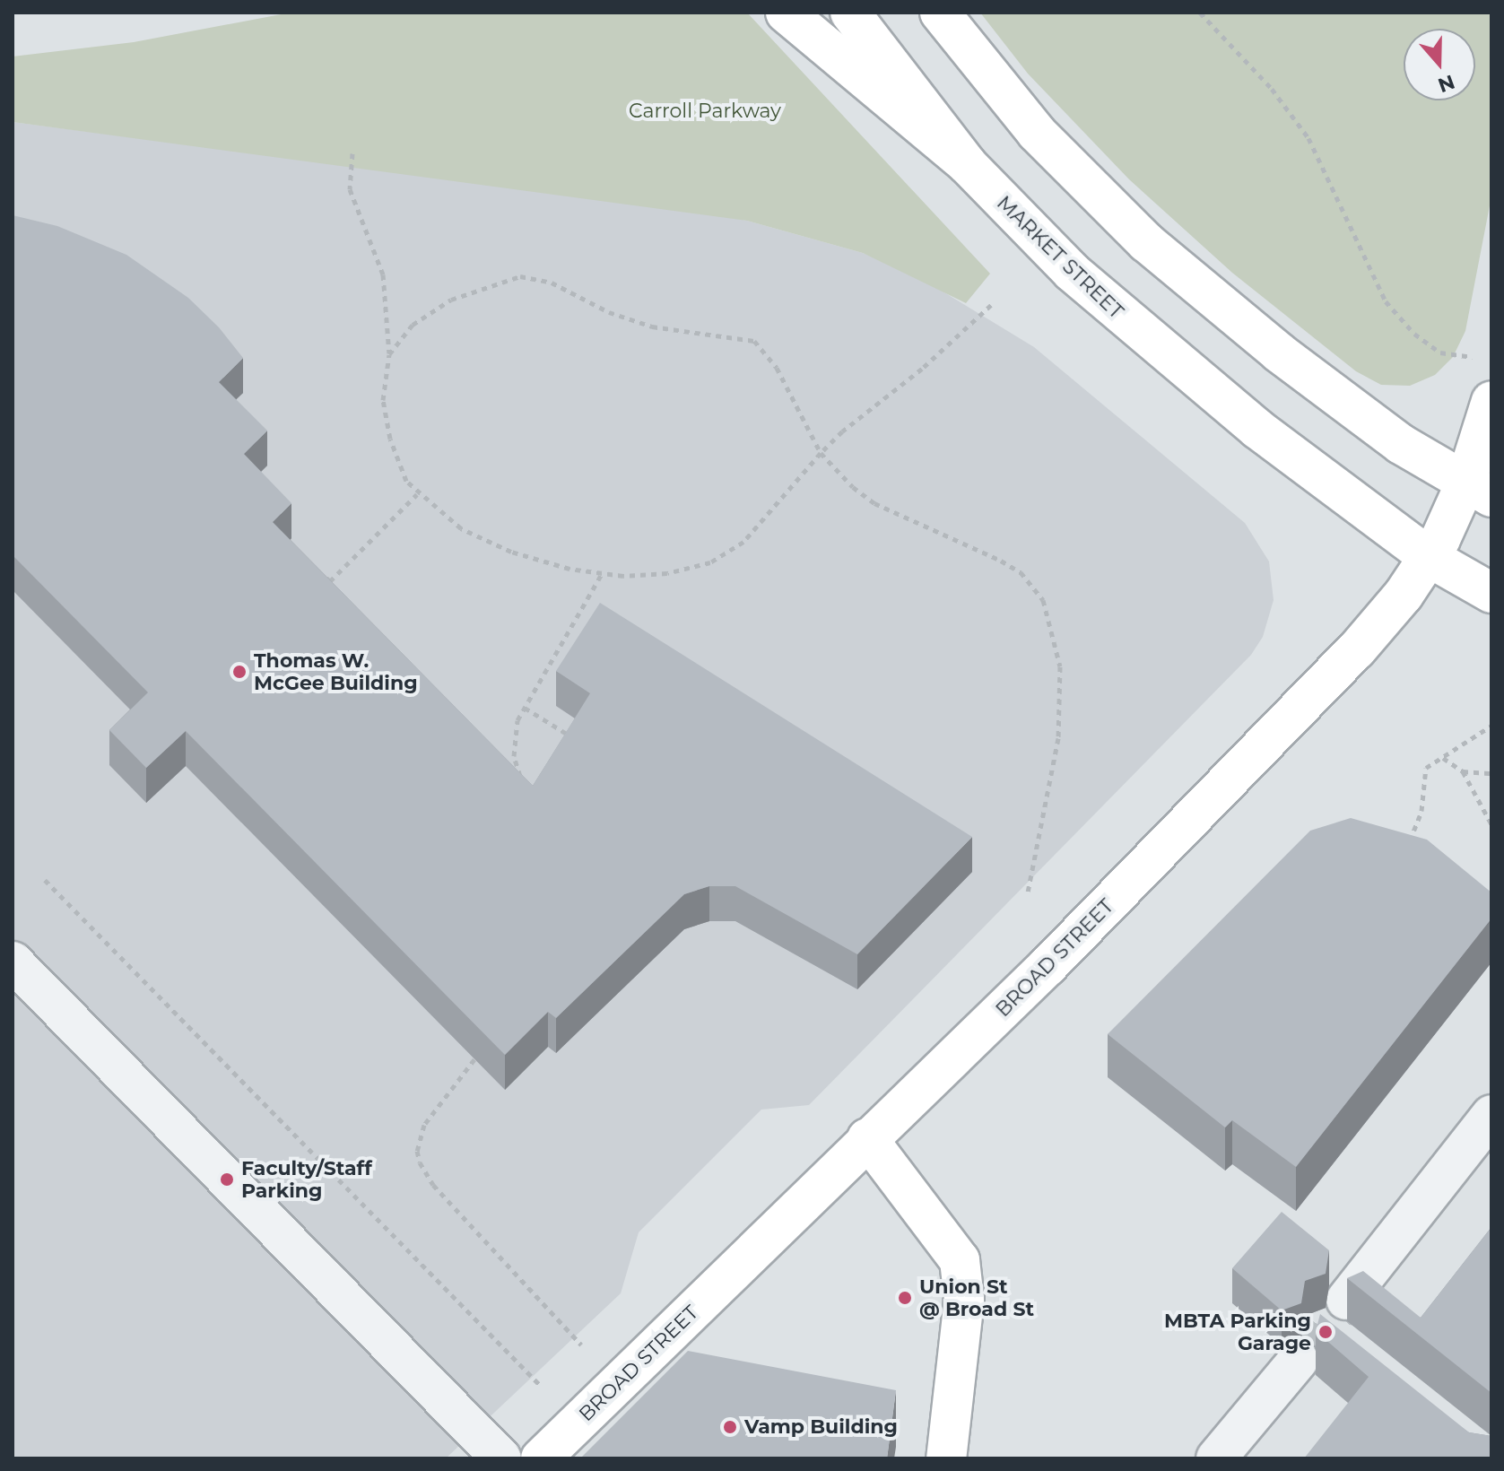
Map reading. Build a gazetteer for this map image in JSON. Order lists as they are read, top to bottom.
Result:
{
  "streets": {
    "main road": ["MARKET STREET", "BROAD STREET"]
  },
  "crossings": [
    ["MARKET STREET", "BROAD STREET"]
  ],
  "parks": ["Carroll Parkway"],
  "places": [
    "Thomas W. McGee Building",
    "Faculty/Staff Parking",
    "Union St @ Broad St",
    "MBTA Parking Garage",
    "Vamp Building"
  ],
  "north": "bottom"
}
